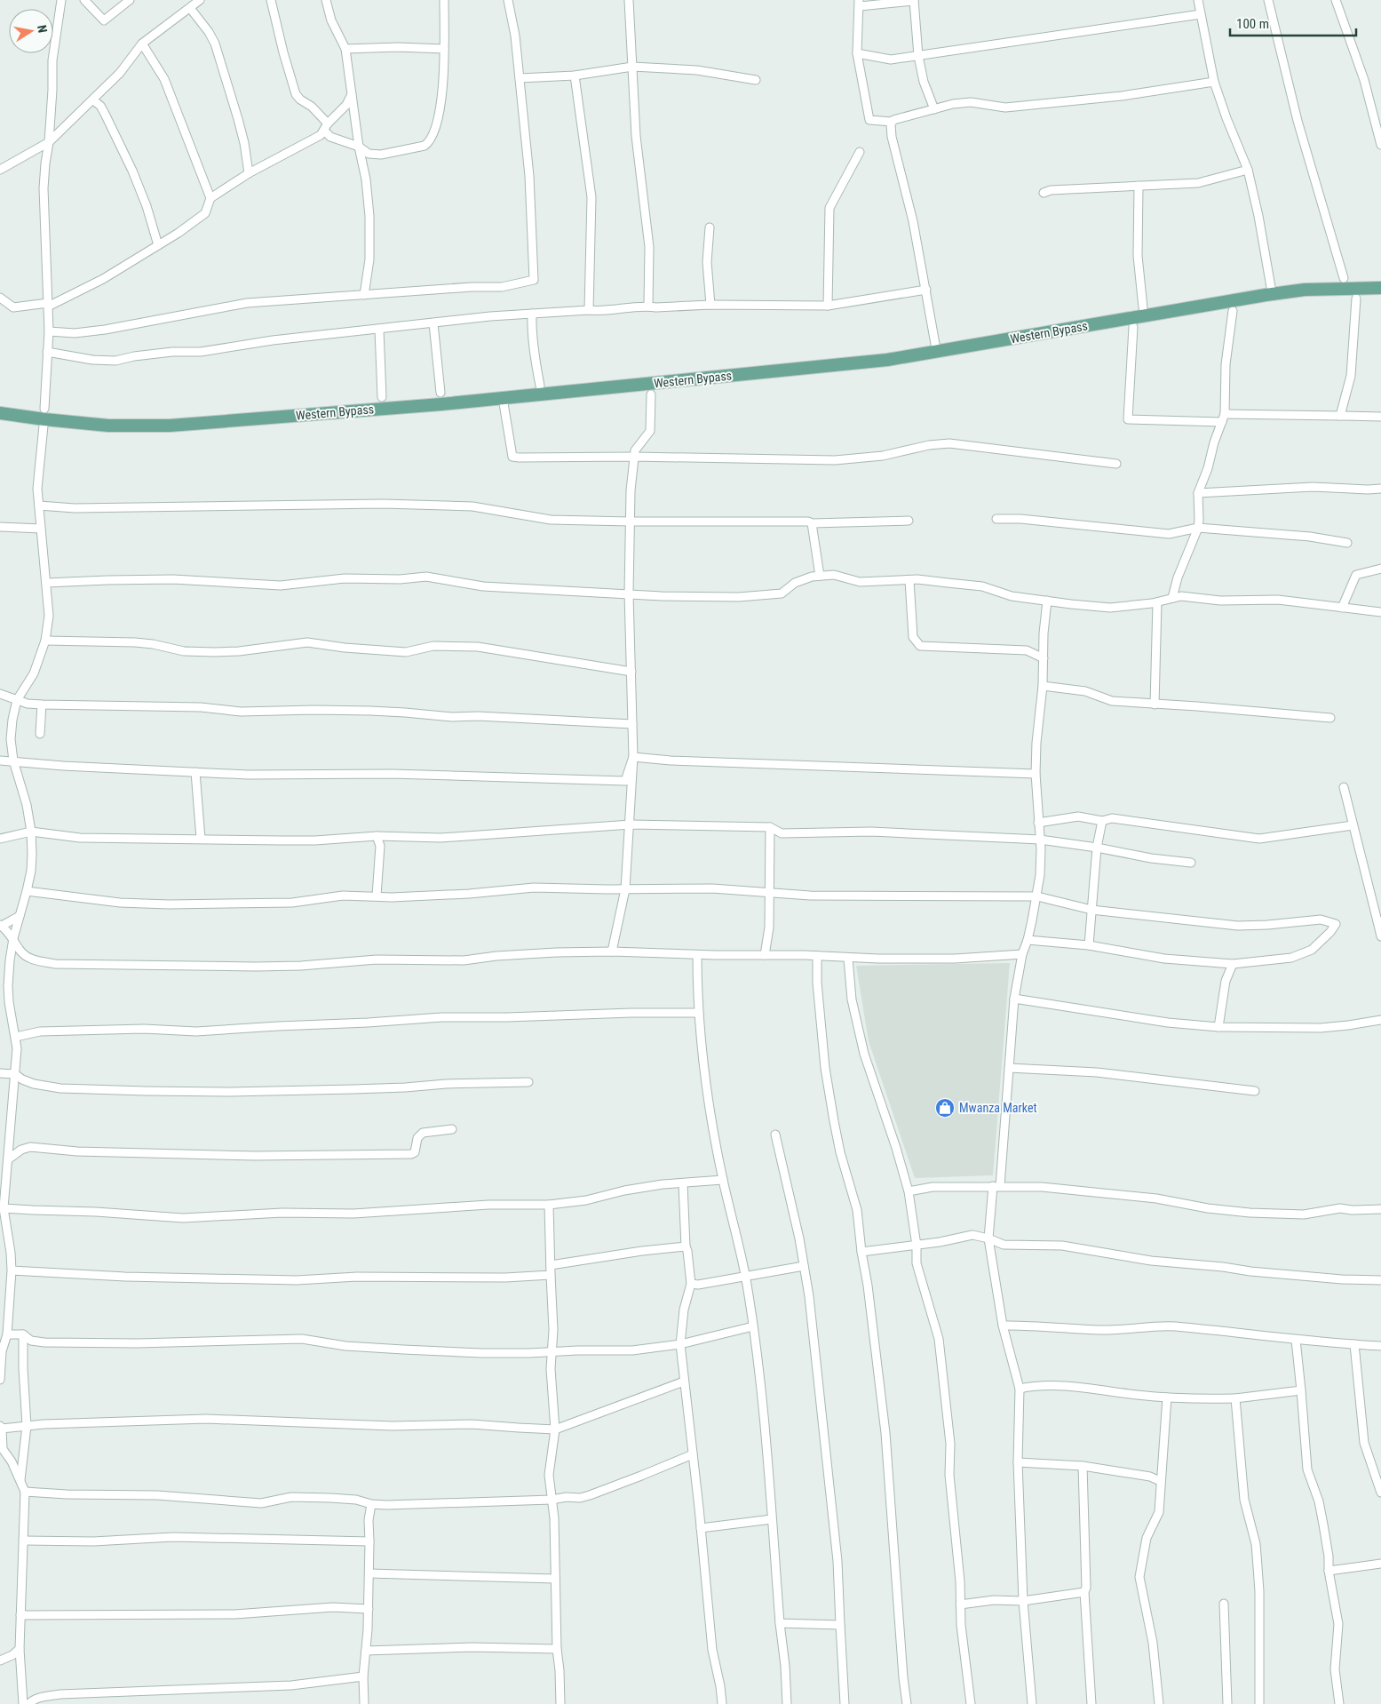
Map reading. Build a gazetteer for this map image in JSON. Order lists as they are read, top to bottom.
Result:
{
  "streets": {
    "main road": ["Western Bypass"]
  },
  "places": {
    "shop": ["Mwanza Market"]
  },
  "scale_bar": "100 m",
  "north": "right"
}
